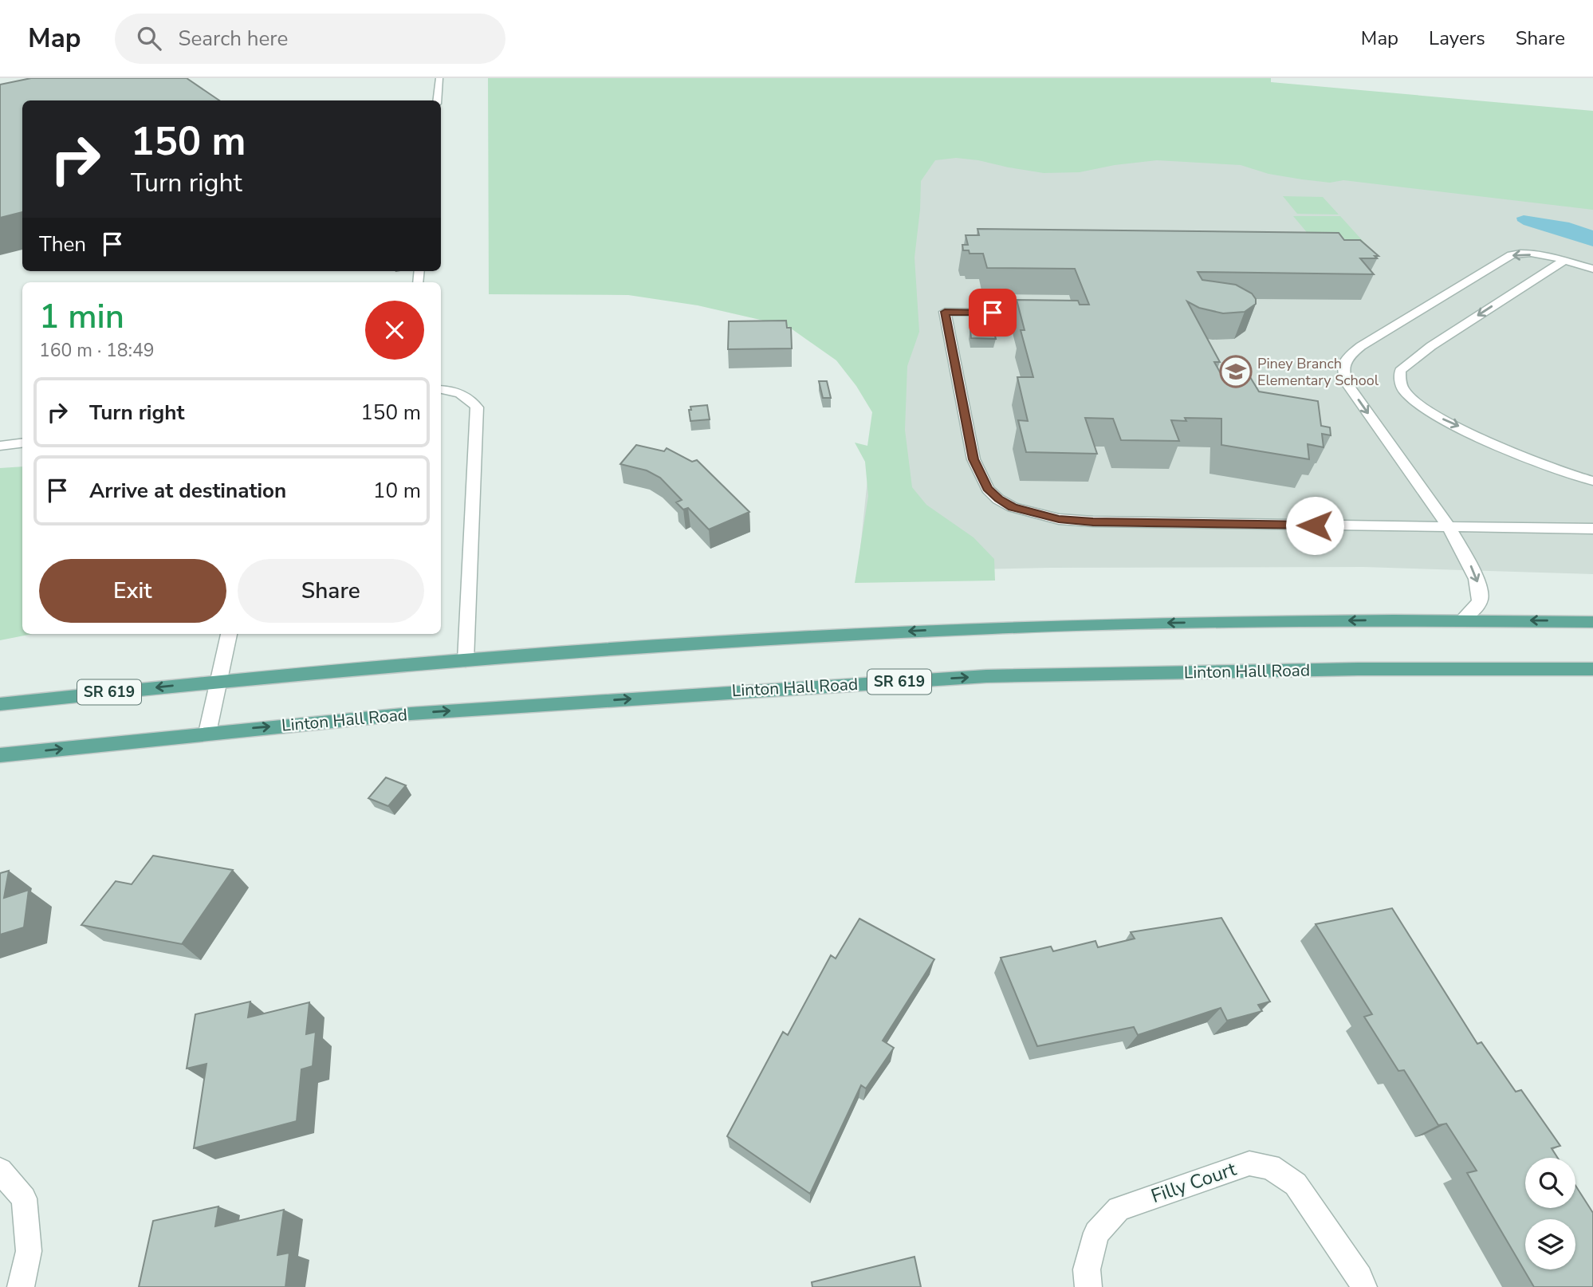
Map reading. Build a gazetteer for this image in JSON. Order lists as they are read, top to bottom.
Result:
{
  "streets": {
    "main road": ["Linton Hall Road", "SR 619"],
    "street": ["Filly Court"]
  },
  "places": {
    "school or university": ["Piney Branch Elementary School"]
  },
  "page": {
    "header": "Map",
    "search": "Search here",
    "nav": ["Map", "Layers", "Share"],
    "turn": ["150 m", "Turn right"],
    "then": "Then",
    "heading": ["1 min", "160 m · 18:49"],
    "list": [
      {
        "name": "Turn right",
        "value": "150 m"
      },
      {
        "name": "Arrive at destination",
        "value": "10 m"
      }
    ],
    "buttons": ["Exit", "Share"]
  }
}
